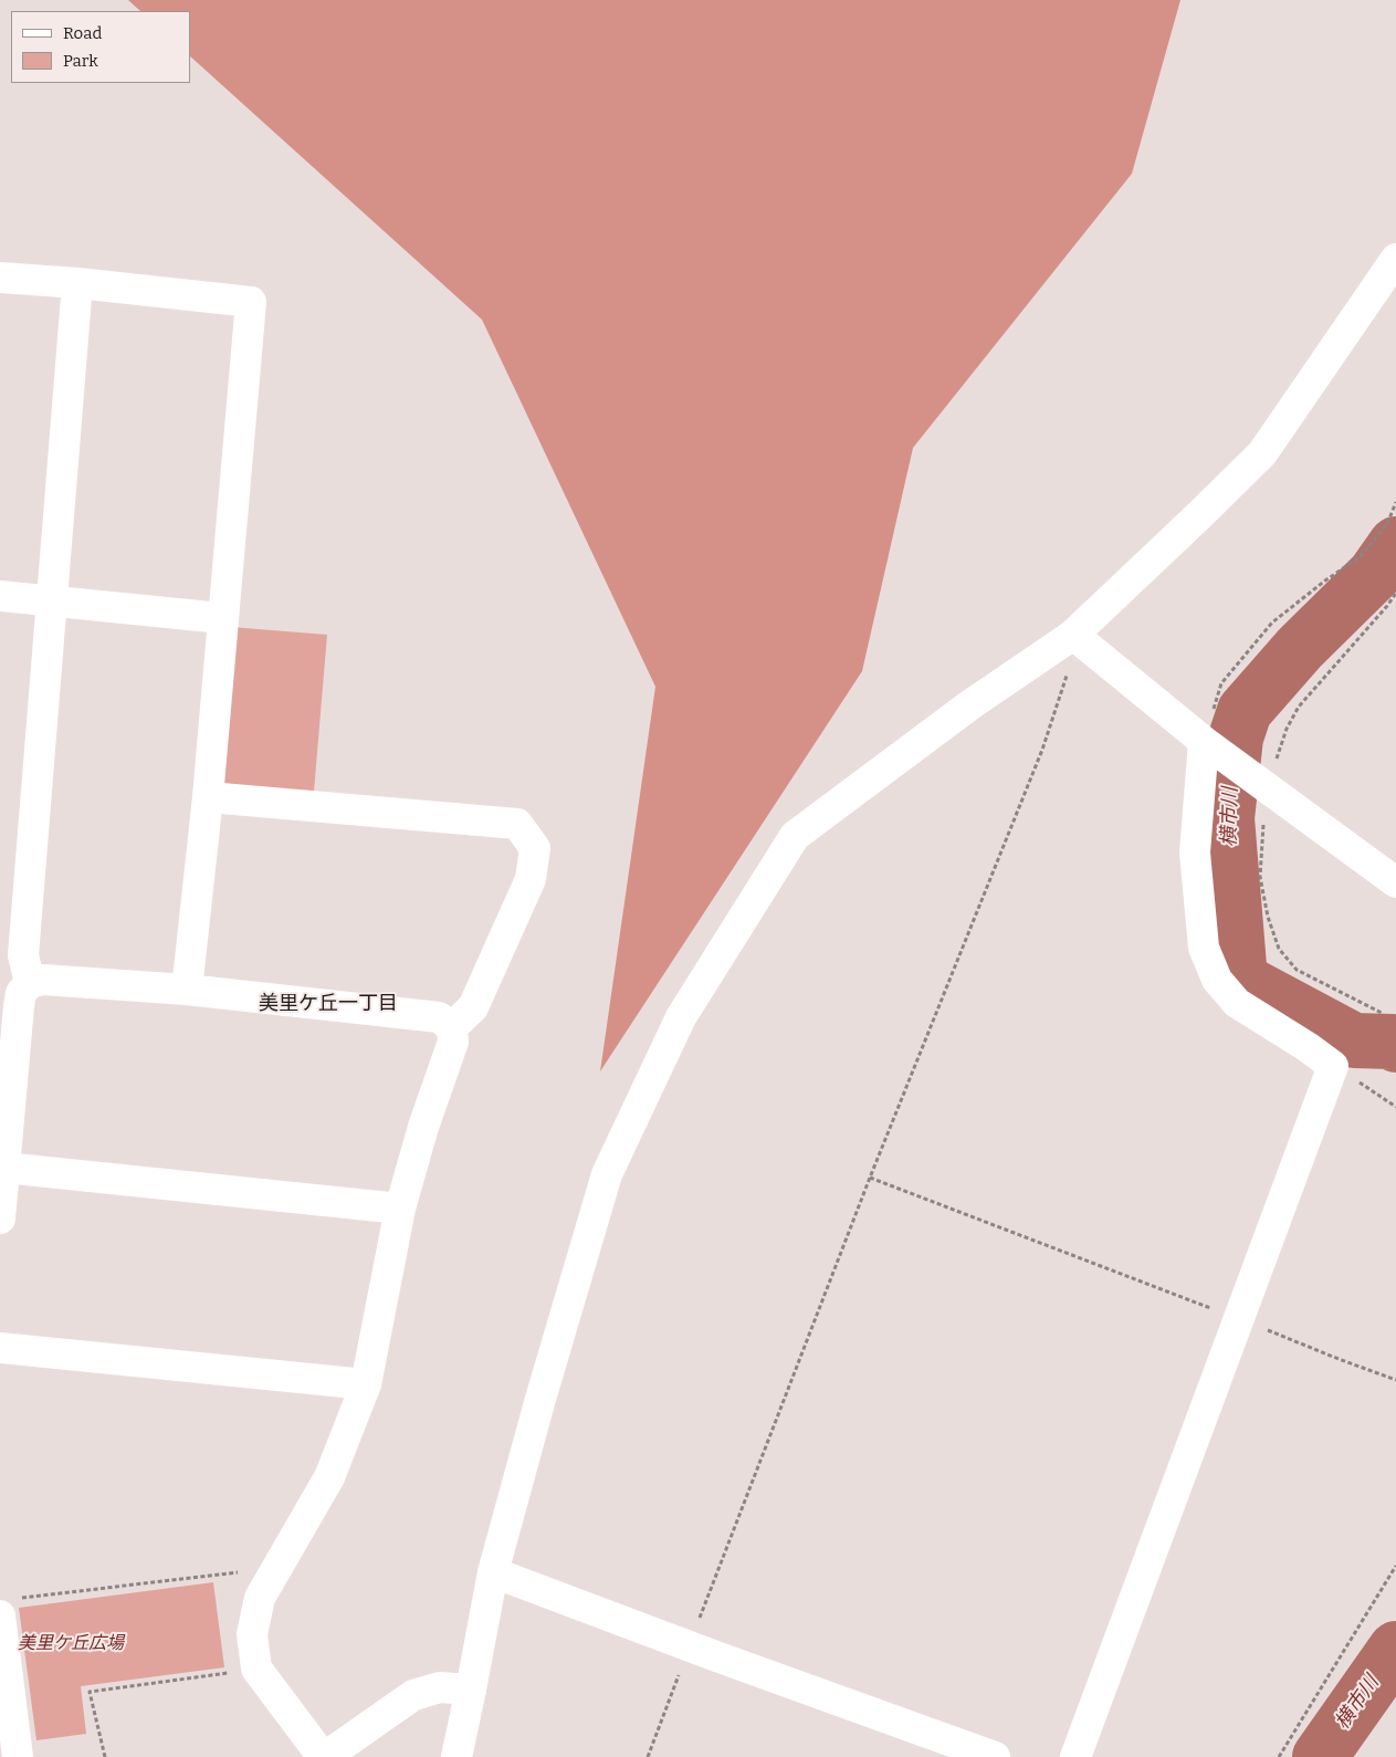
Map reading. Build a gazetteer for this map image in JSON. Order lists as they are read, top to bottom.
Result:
{
  "districts": ["美里ケ丘一丁目"],
  "water": ["横市川"],
  "parks": ["美里ケ丘広場"],
  "legend": ["Road", "Park"]
}
